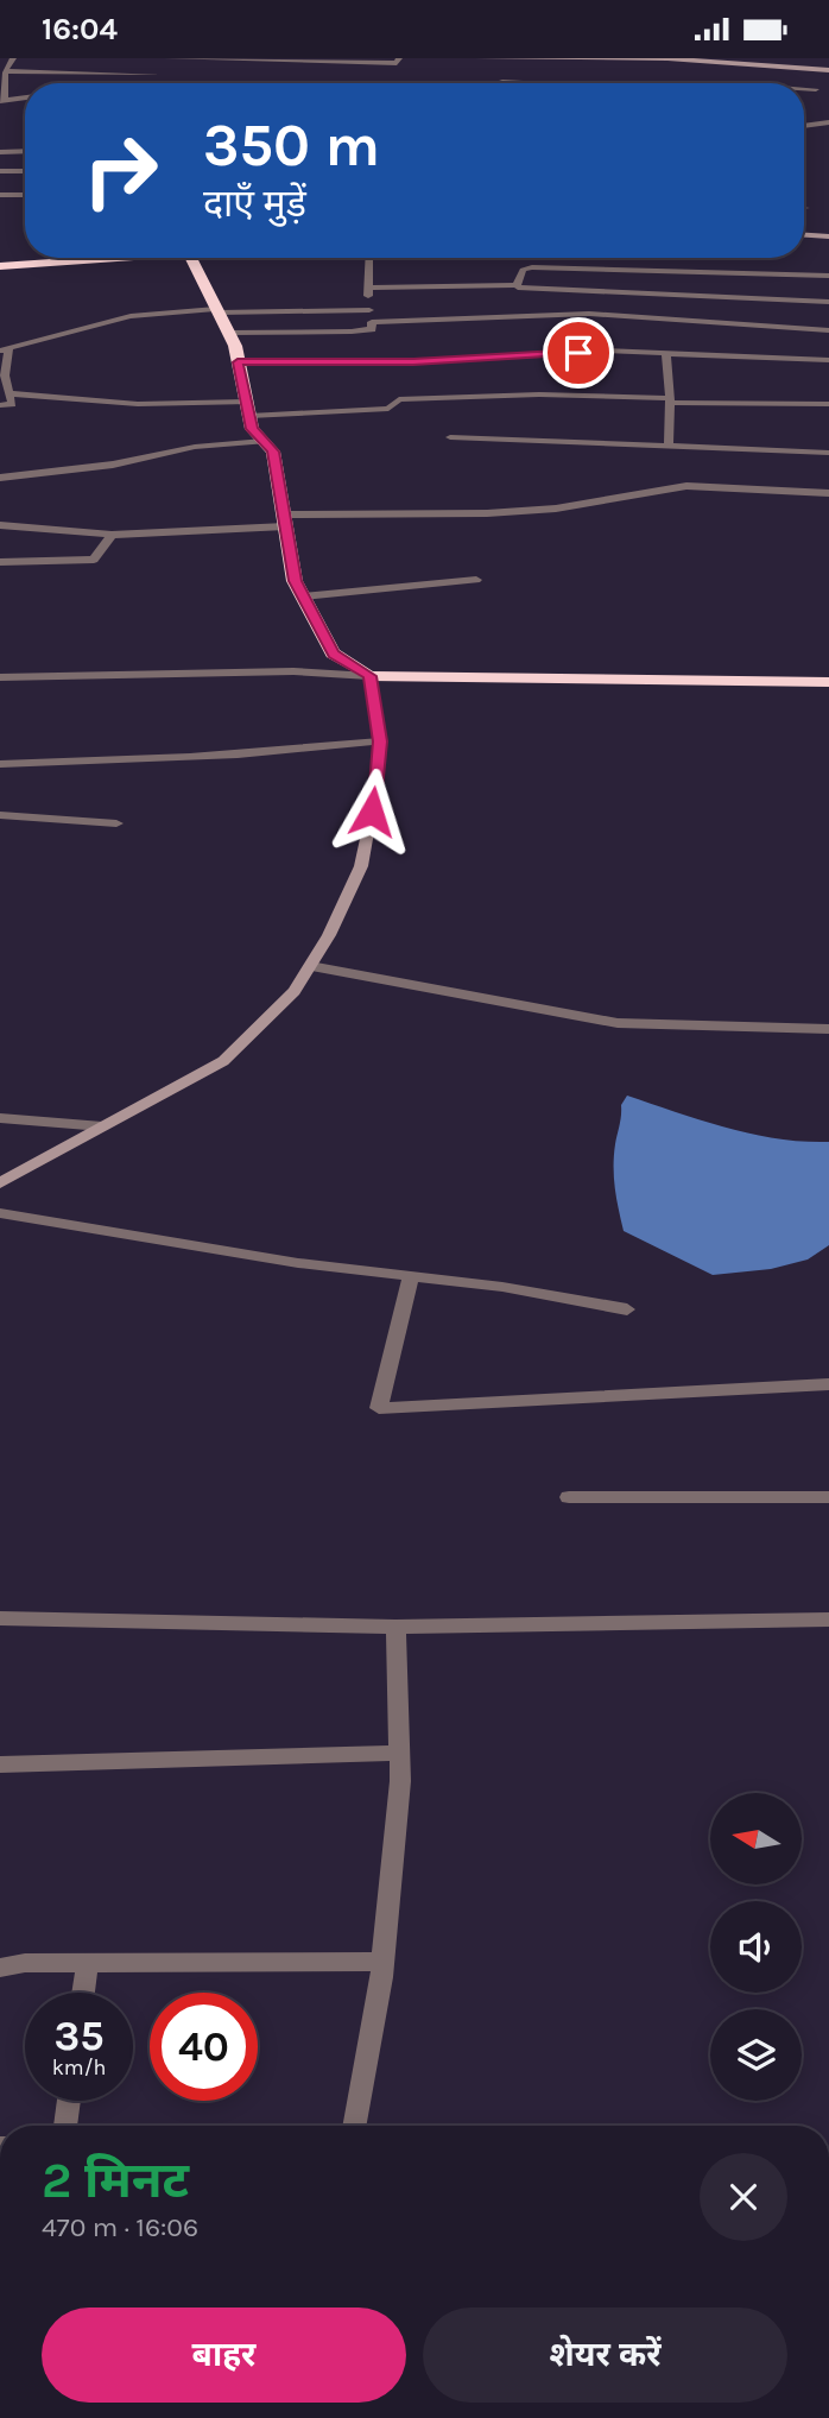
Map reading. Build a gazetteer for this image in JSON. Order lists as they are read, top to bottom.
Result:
{
  "north": "left",
  "page": {
    "status": "16:04",
    "turn": ["350 m", "दाएँ मुड़ें"],
    "speed": "35 km/h",
    "limit": "40",
    "heading": ["2 मिनट", "470 m · 16:06"],
    "buttons": ["बाहर", "शेयर करें"]
  }
}
